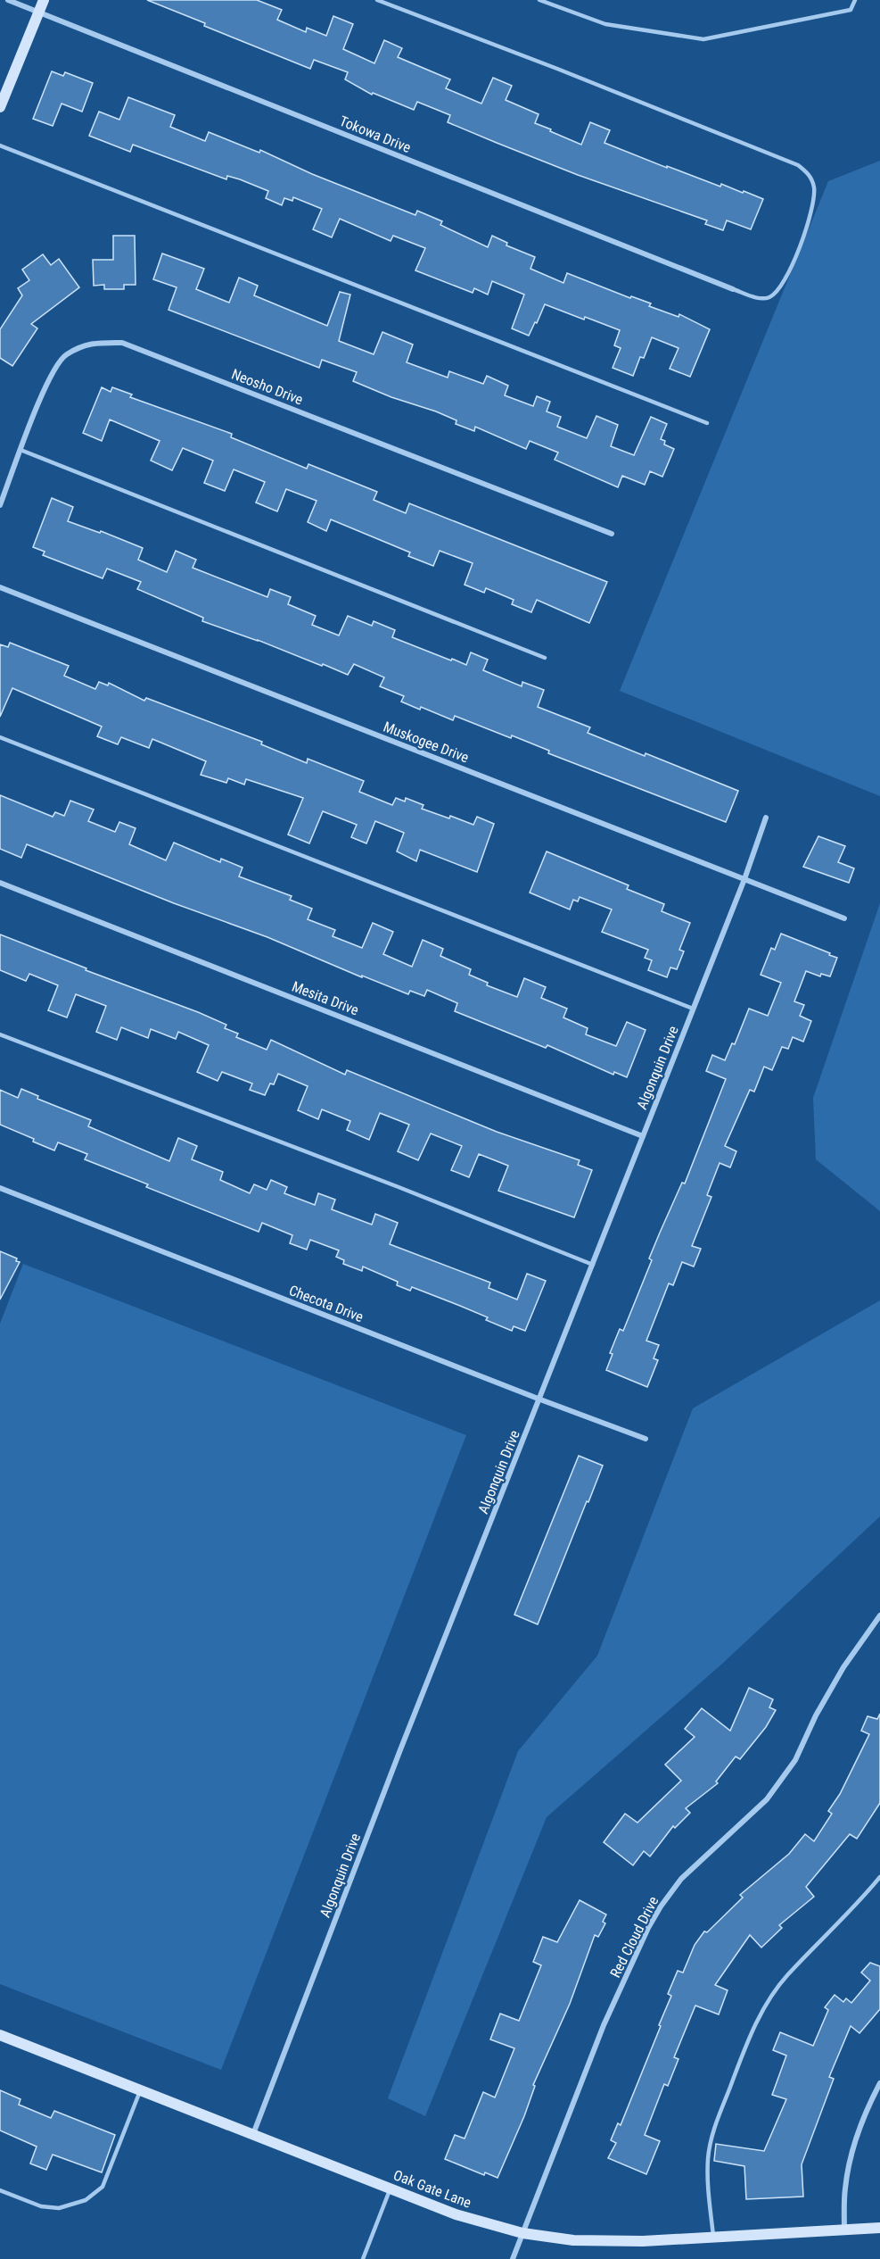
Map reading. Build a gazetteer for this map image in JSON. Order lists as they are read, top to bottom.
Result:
{
  "streets": {
    "street": [
      "Tokowa Drive",
      "Neosho Drive",
      "Muskogee Drive",
      "Mesita Drive",
      "Algonquin Drive",
      "Checota Drive",
      "Red Cloud Drive",
      "Oak Gate Lane"
    ]
  },
  "crossings": [
    ["Muskogee Drive", "Algonquin Drive"],
    ["Mesita Drive", "Algonquin Drive"],
    ["Algonquin Drive", "Checota Drive"],
    ["Algonquin Drive", "Oak Gate Lane"],
    ["Red Cloud Drive", "Oak Gate Lane"]
  ]
}
